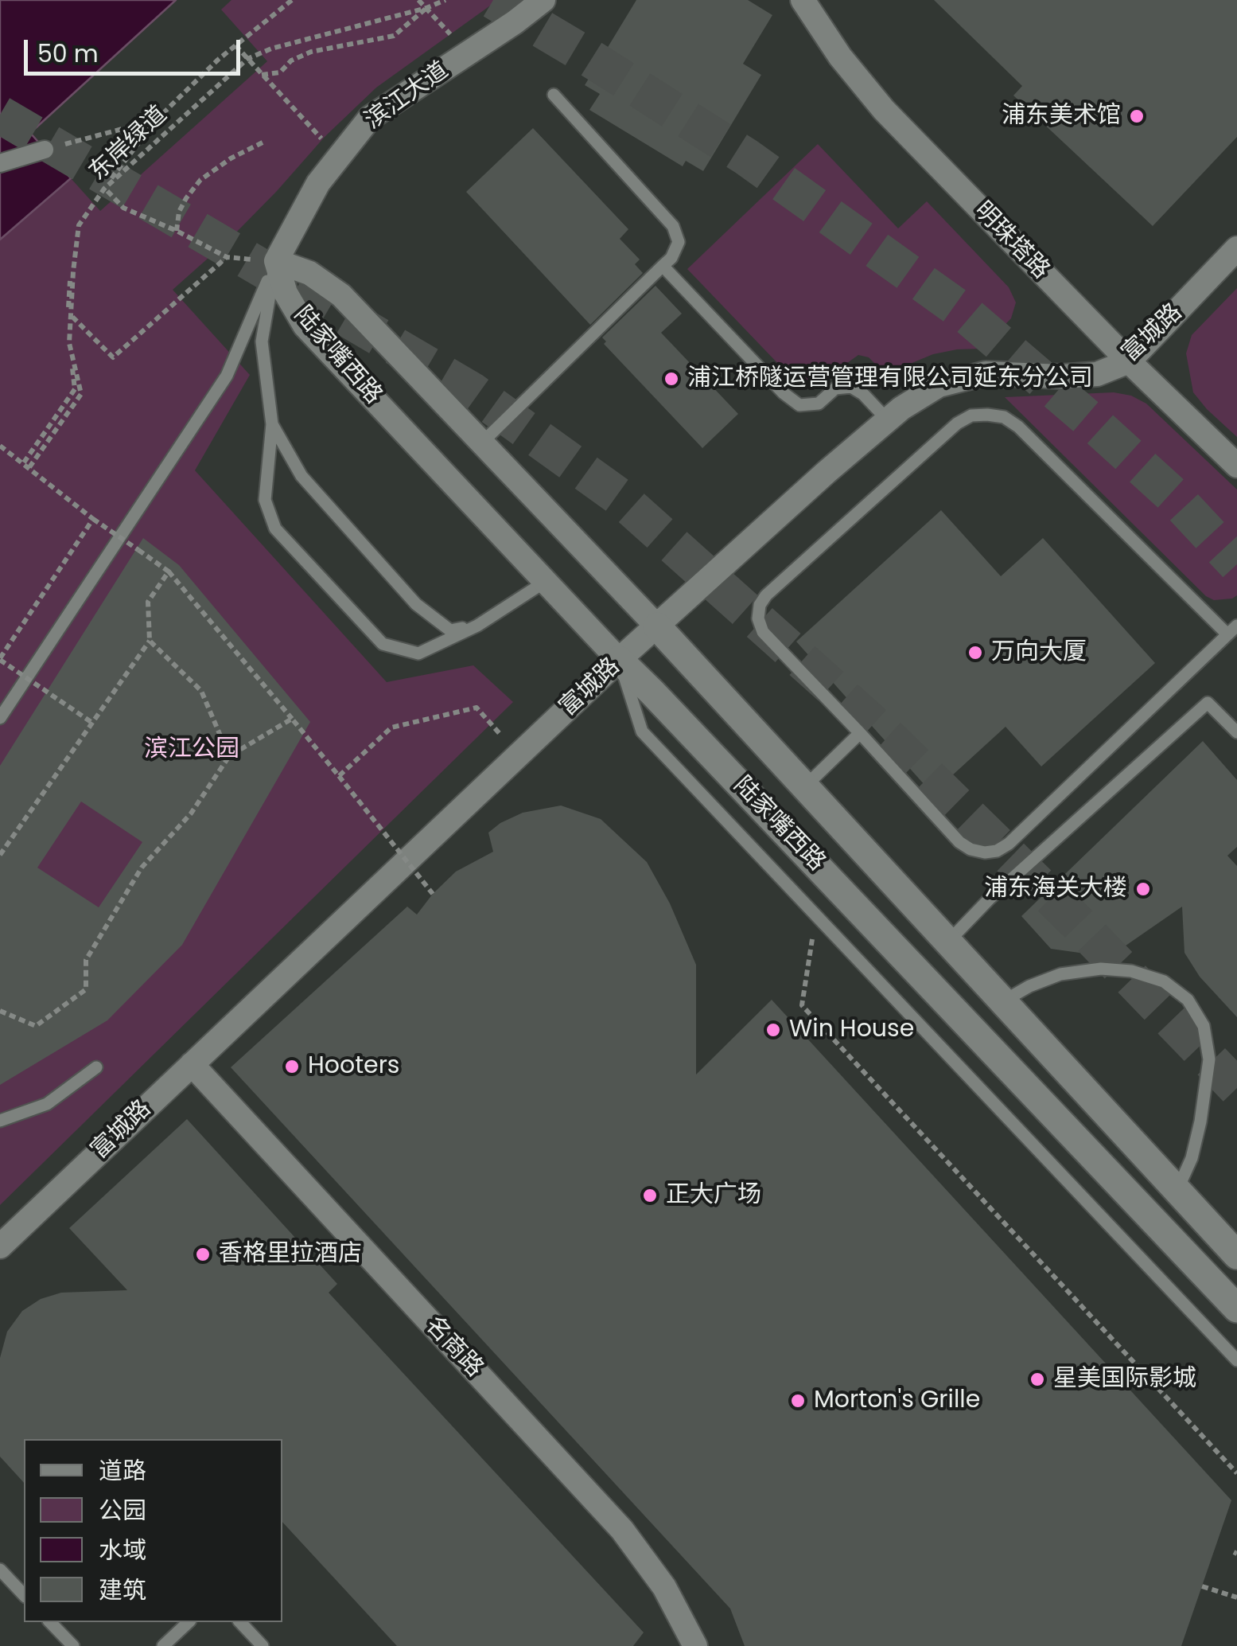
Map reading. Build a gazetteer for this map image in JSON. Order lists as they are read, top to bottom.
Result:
{
  "streets": {
    "street": [
      "滨江大道",
      "明珠塔路",
      "富城路",
      "陆家嘴西路",
      "名商路"
    ],
    "path": ["东岸绿道"]
  },
  "crossings": [
    ["滨江大道", "陆家嘴西路"],
    ["明珠塔路", "富城路"],
    ["富城路", "陆家嘴西路"],
    ["富城路", "名商路"]
  ],
  "parks": ["滨江公园"],
  "places": [
    "浦东美术馆",
    "浦江桥隧运营管理有限公司延东分公司",
    "万向大厦",
    "浦东海关大楼",
    "Win House",
    "Hooters",
    "正大广场",
    "香格里拉酒店",
    "星美国际影城",
    "Morton's Grille"
  ],
  "legend": [
    "道路",
    "公园",
    "水域",
    "建筑"
  ],
  "scale_bar": "50 m"
}
